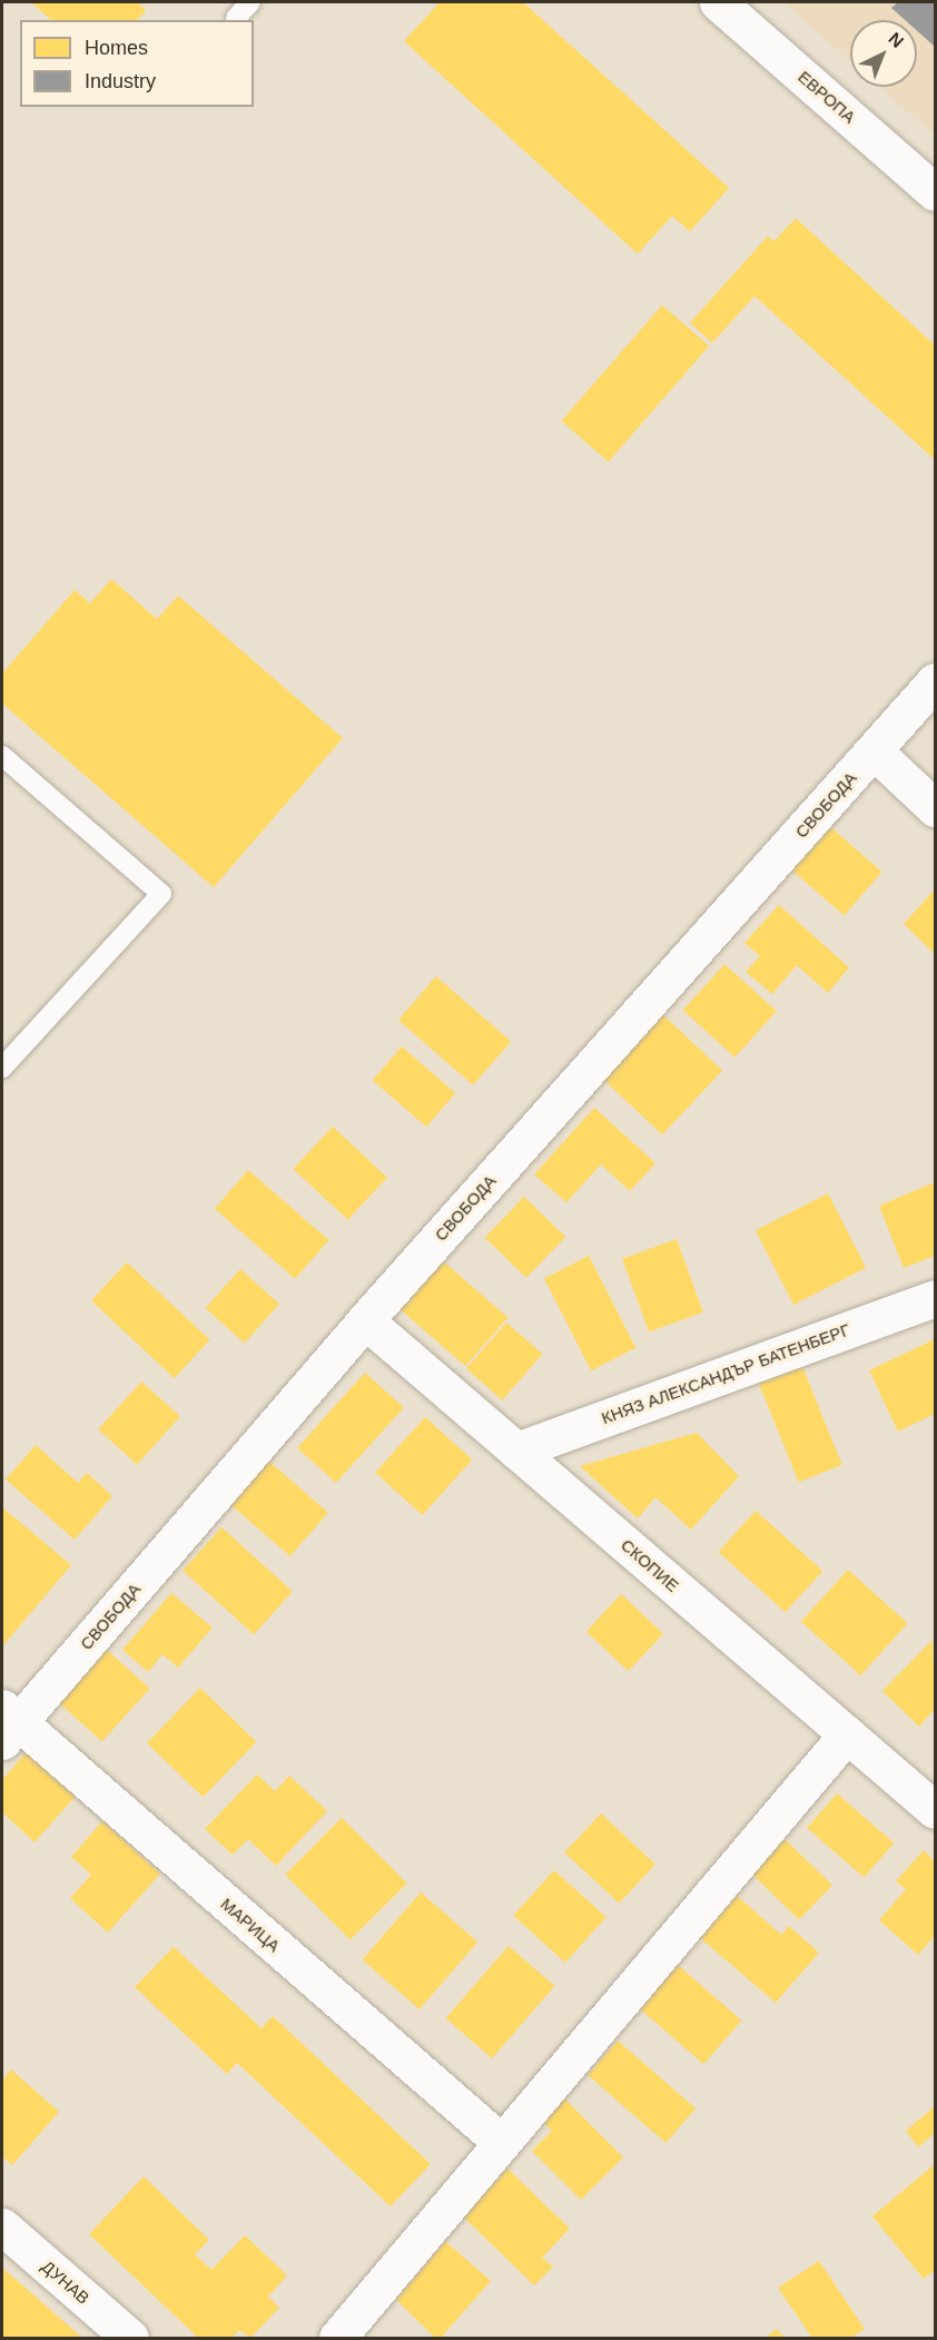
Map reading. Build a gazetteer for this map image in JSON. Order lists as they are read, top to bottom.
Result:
{
  "streets": {
    "street": [
      "ЕВРОПА",
      "СВОБОДА",
      "КНЯЗ АЛЕКСАНДЪР БАТЕНБЕРГ",
      "СКОПИЕ",
      "МАРИЦА",
      "ДУНАВ"
    ]
  },
  "crossings": [
    ["СВОБОДА", "СКОПИЕ"],
    ["СВОБОДА", "МАРИЦА"],
    ["КНЯЗ АЛЕКСАНДЪР БАТЕНБЕРГ", "СКОПИЕ"]
  ],
  "legend": ["Homes", "Industry"],
  "north": "top right"
}
